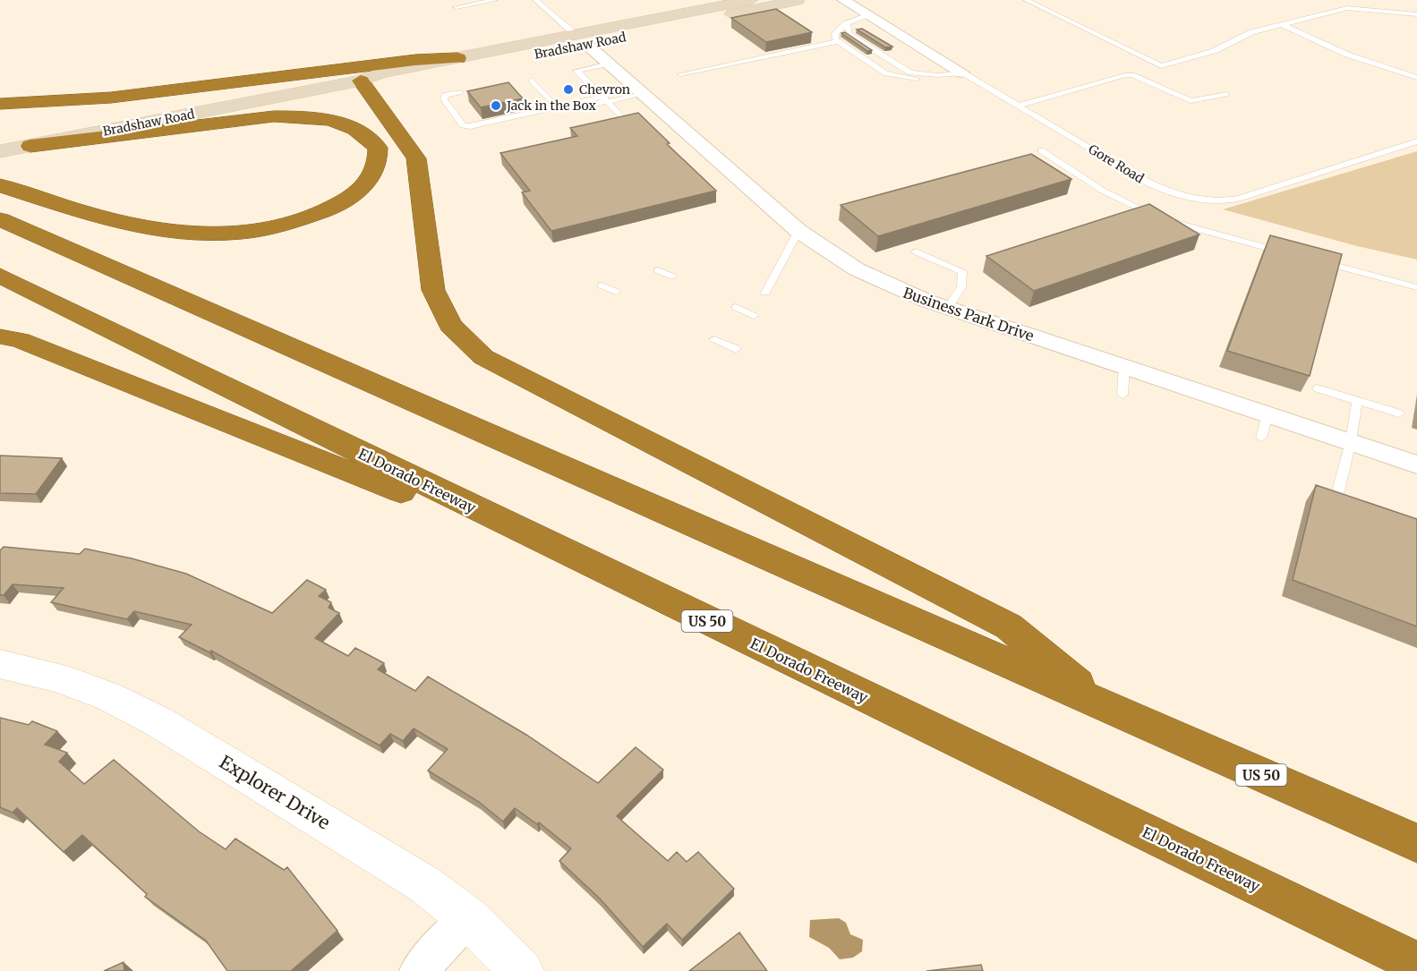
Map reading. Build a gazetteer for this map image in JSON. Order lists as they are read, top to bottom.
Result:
{
  "streets": {
    "highway": ["El Dorado Freeway", "US 50"],
    "main road": ["Bradshaw Road"],
    "street": ["Gore Road", "Business Park Drive", "Explorer Drive"]
  },
  "crossings": [
    ["Bradshaw Road", "Business Park Drive"]
  ],
  "places": ["Chevron", "Jack in the Box"]
}
